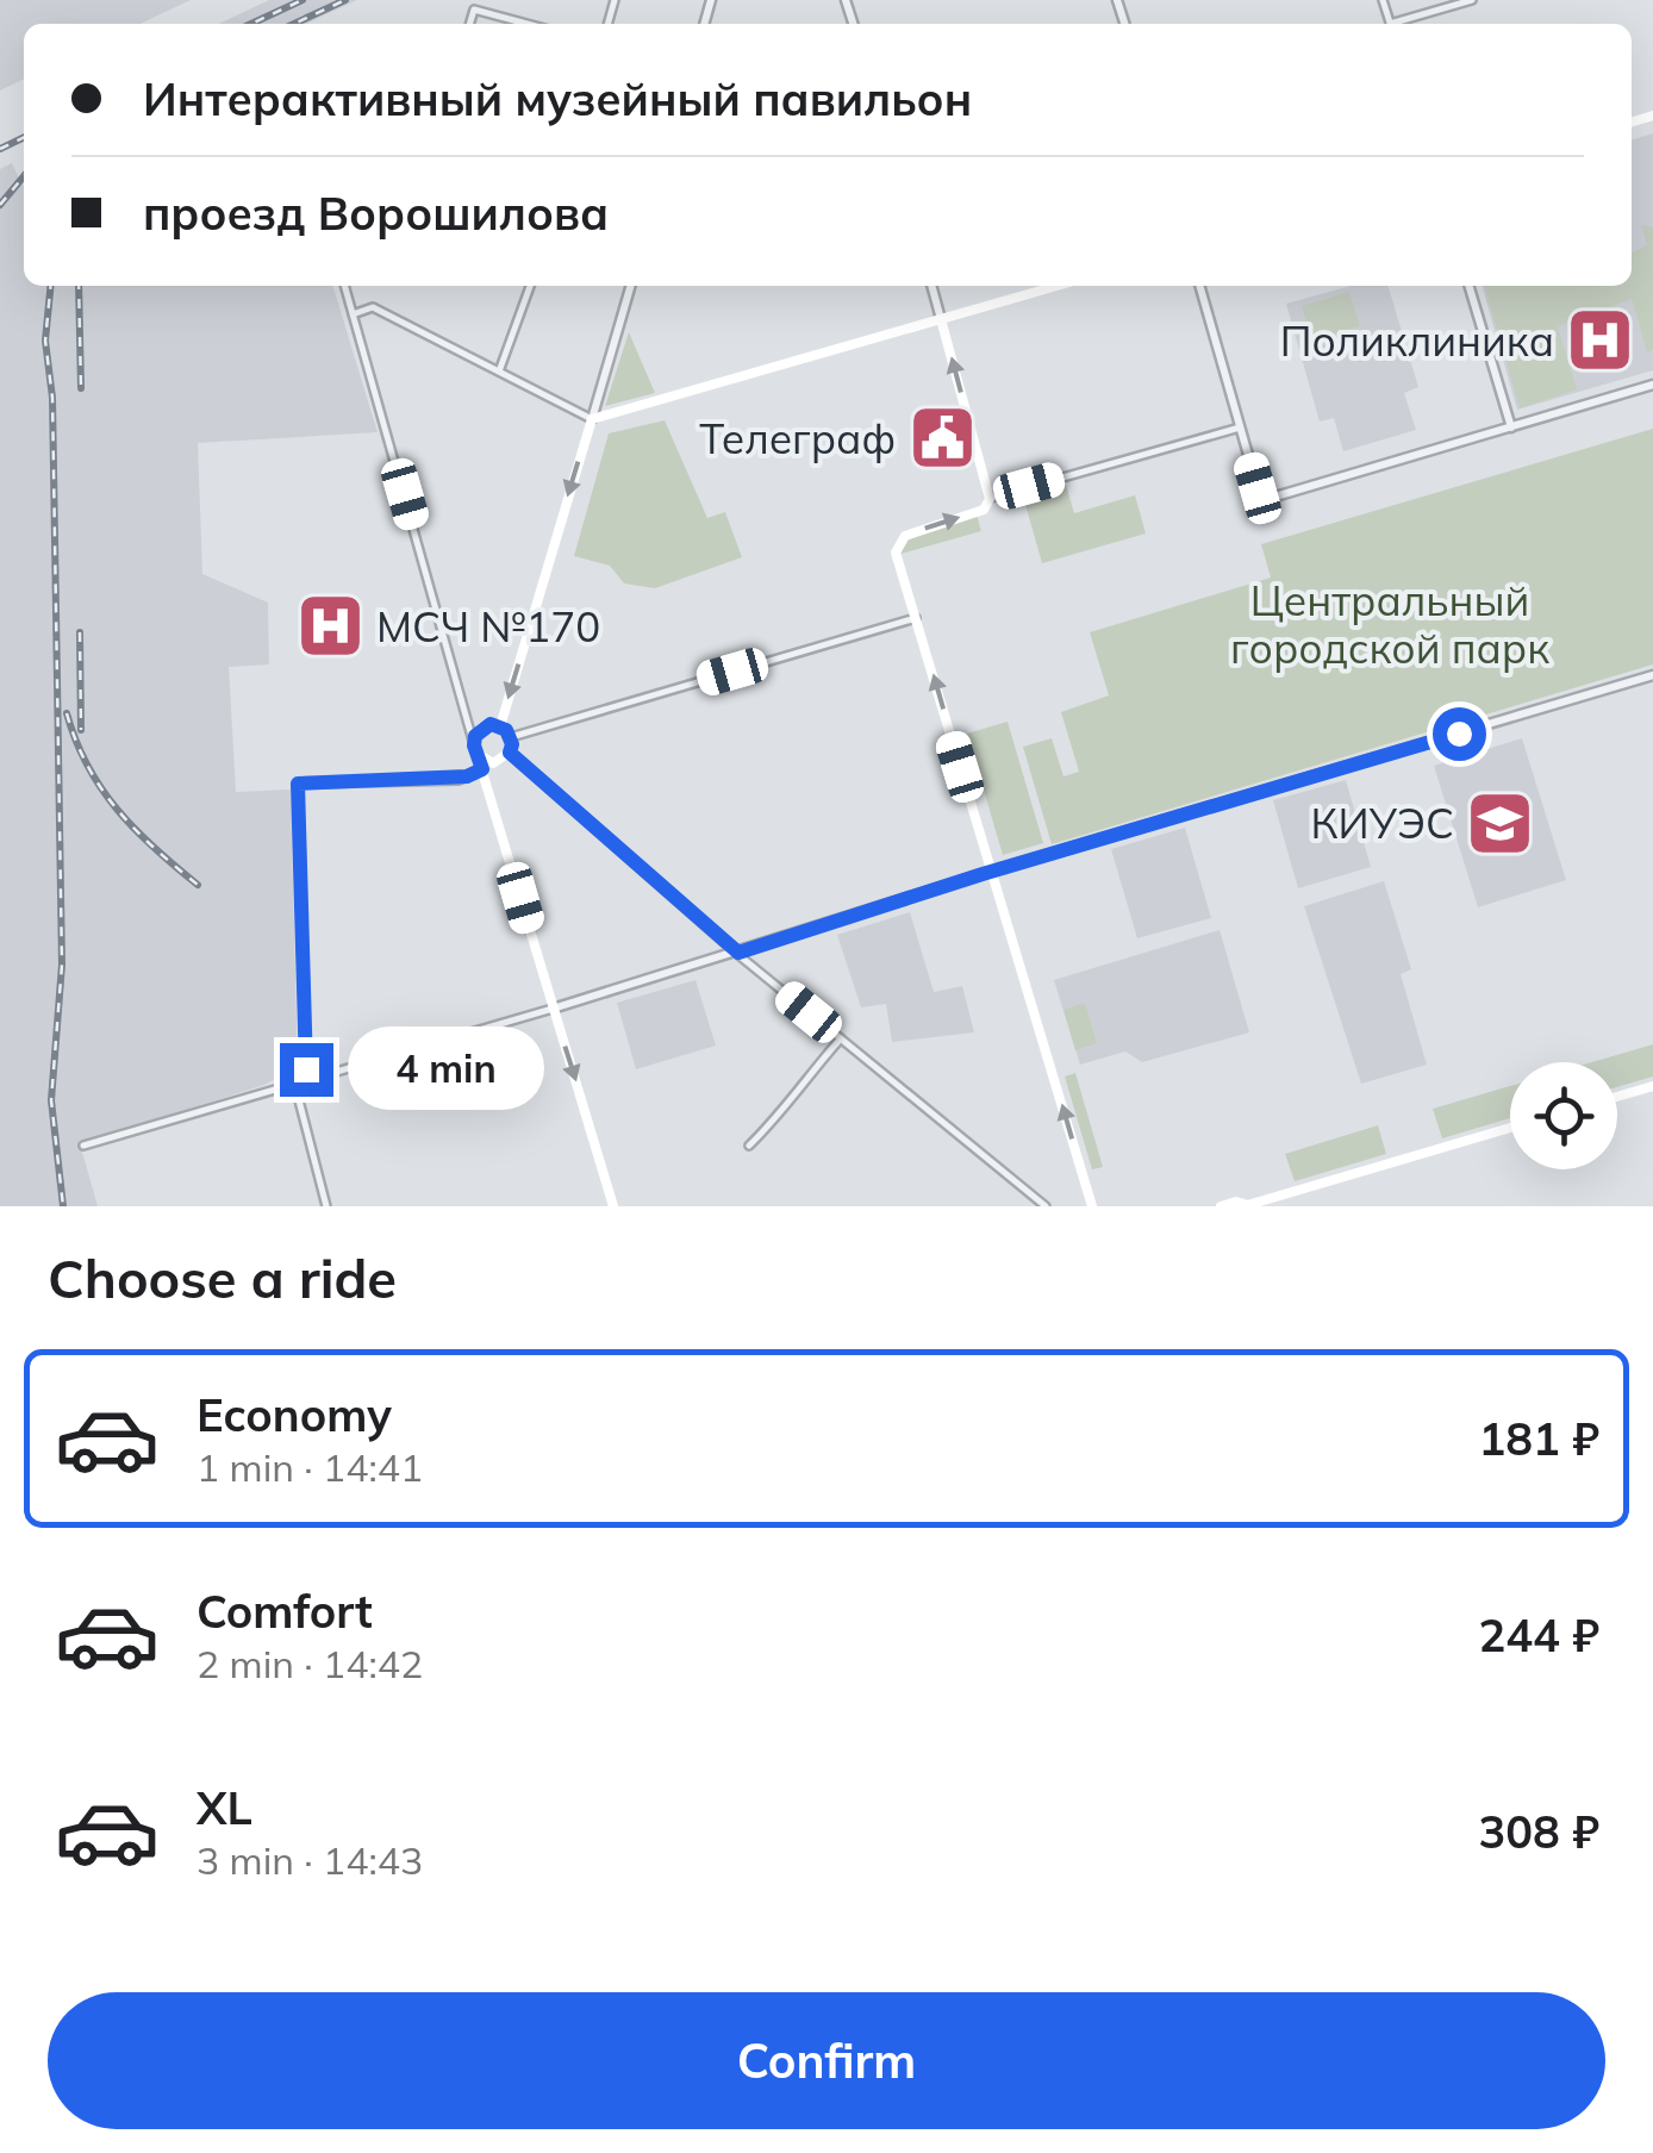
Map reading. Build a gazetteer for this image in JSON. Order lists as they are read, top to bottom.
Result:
{
  "parks": ["Центральный городской парк"],
  "places": {
    "hospital": ["Поликлиника", "МСЧ №170"],
    "public building": ["Телеграф"],
    "school or university": ["КИУЭС"]
  },
  "page": {
    "banner": ["Интерактивный музейный павильон", "проезд Ворошилова"],
    "bubble": "4 min",
    "heading": "Choose a ride",
    "list": [
      {
        "name": "Economy",
        "note": "1 min · 14:41",
        "value": "181 ₽"
      },
      {
        "name": "Comfort",
        "note": "2 min · 14:42",
        "value": "244 ₽"
      },
      {
        "name": "XL",
        "note": "3 min · 14:43",
        "value": "308 ₽"
      }
    ],
    "buttons": "Confirm"
  }
}
